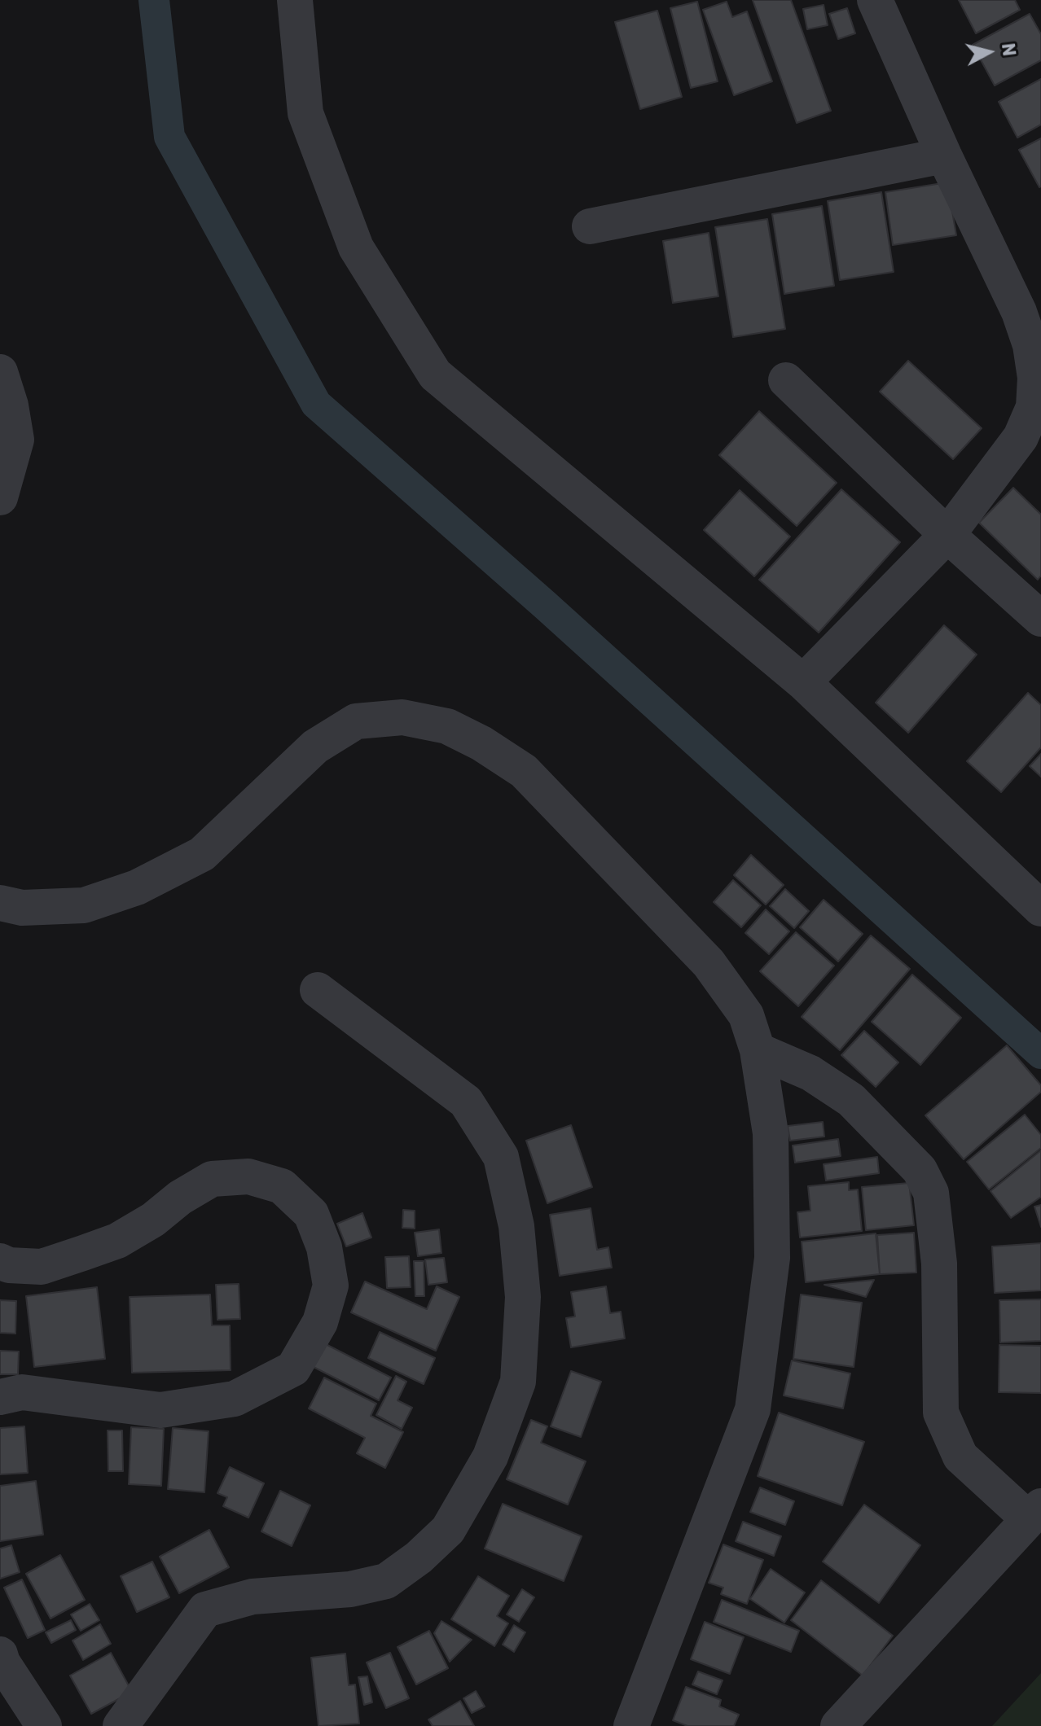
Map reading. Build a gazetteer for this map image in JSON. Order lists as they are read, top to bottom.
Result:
{
  "north": "right"
}
